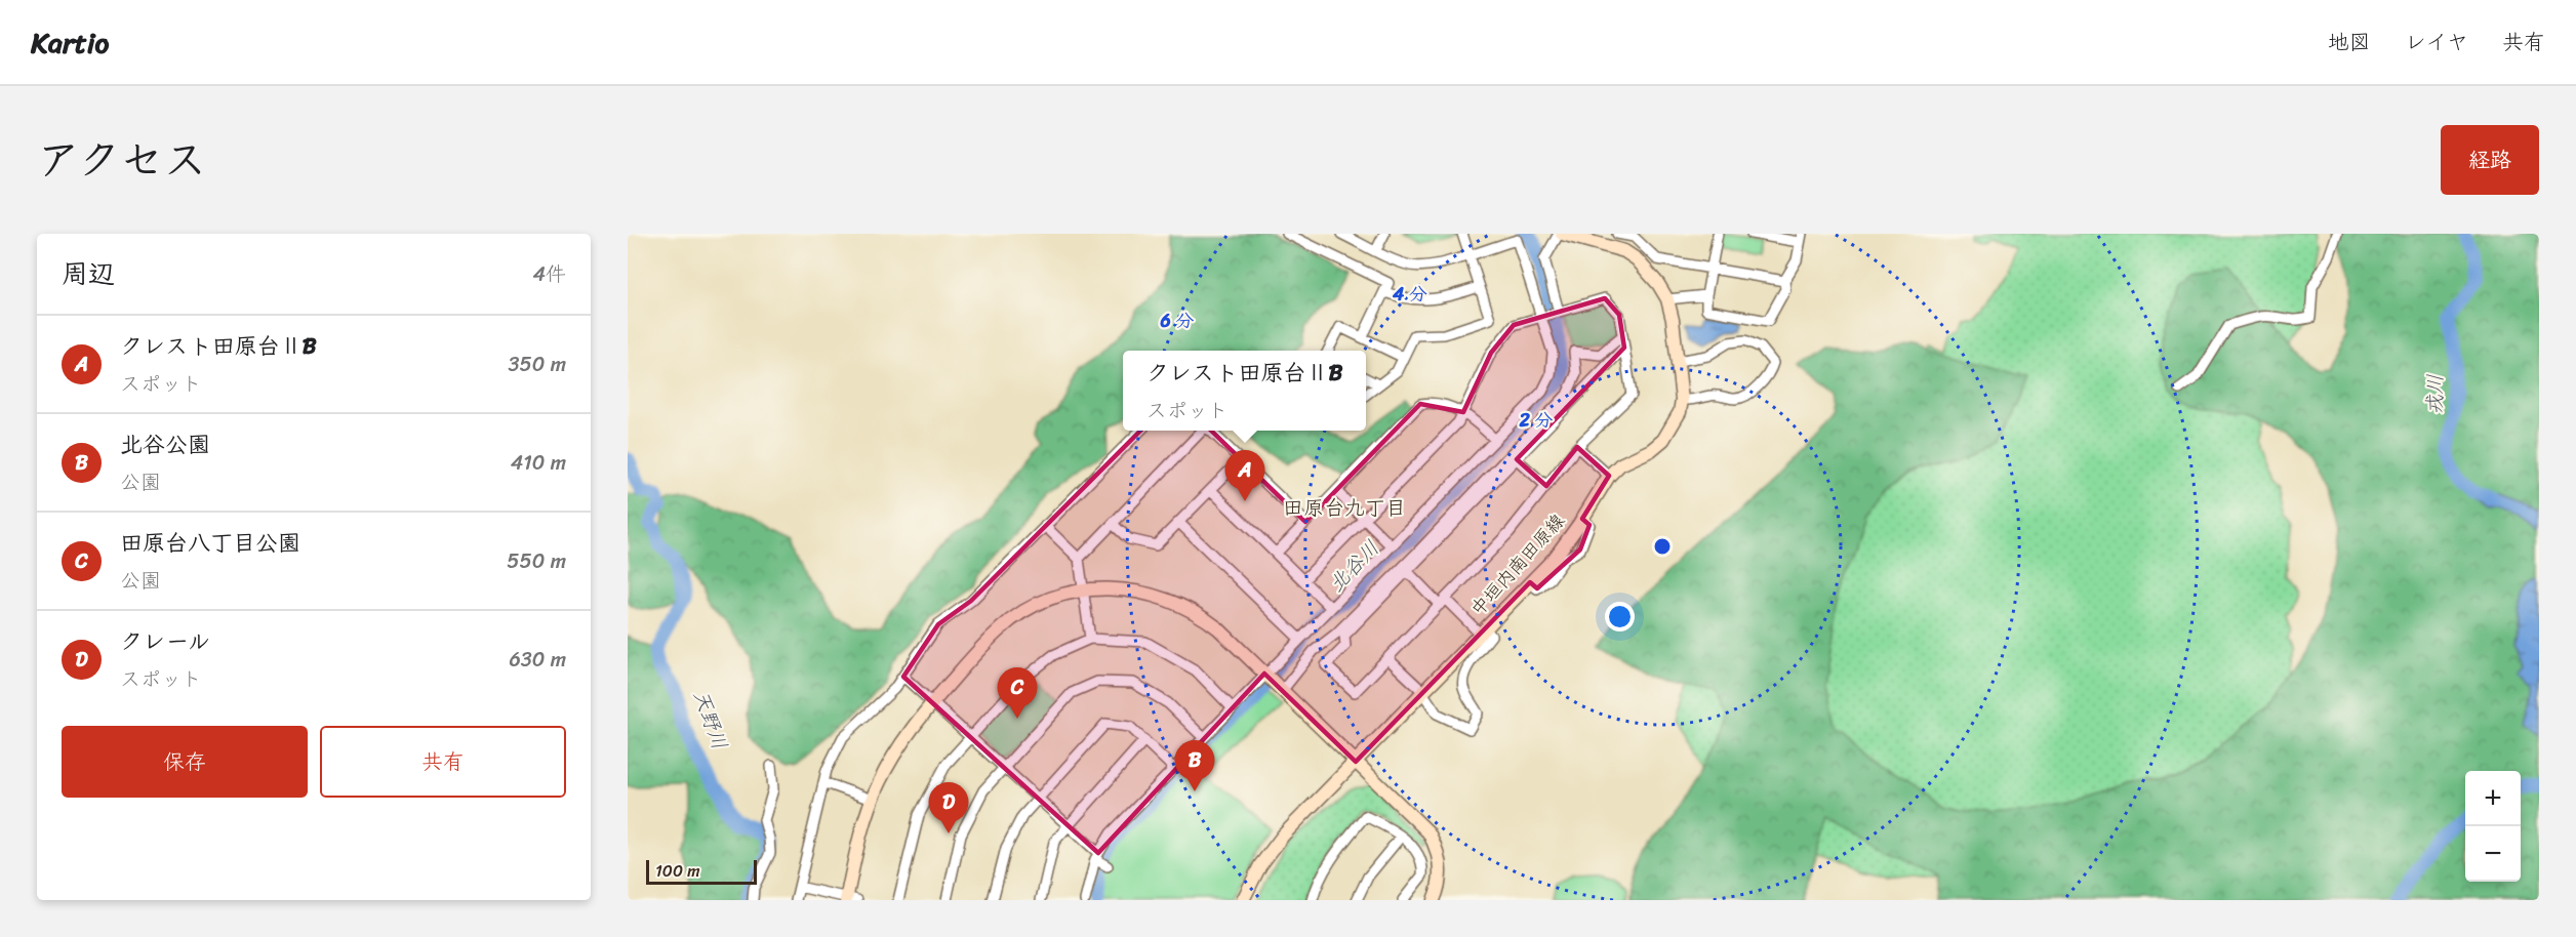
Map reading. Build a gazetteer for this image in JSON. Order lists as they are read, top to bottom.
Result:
{
  "streets": {
    "street": ["中垣内南田原線"]
  },
  "districts": ["田原台九丁目"],
  "water": ["戎川", "北谷川", "天野川"],
  "scale_bar": "100 m",
  "page": {
    "header": "Kartio",
    "nav": ["地図", "レイヤ", "共有"],
    "title": "アクセス",
    "buttons": [
      "経路",
      ["保存", "共有"]
    ],
    "heading": ["周辺", "4件"],
    "list": [
      {
        "mark": "A",
        "name": "クレスト田原台ⅡB",
        "note": "スポット",
        "value": "350 m"
      },
      {
        "mark": "B",
        "name": "北谷公園",
        "note": "公園",
        "value": "410 m"
      },
      {
        "mark": "C",
        "name": "田原台八丁目公園",
        "note": "公園",
        "value": "550 m"
      },
      {
        "mark": "D",
        "name": "クレール",
        "note": "スポット",
        "value": "630 m"
      }
    ],
    "popup": ["クレスト田原台ⅡB", "スポット"],
    "pins": [
      "A",
      "C",
      "B",
      "D"
    ],
    "map_buttons": ["+", "−"],
    "scale": "100 m"
  },
  "rings": ["4 分", "6 分", "2 分"]
}
